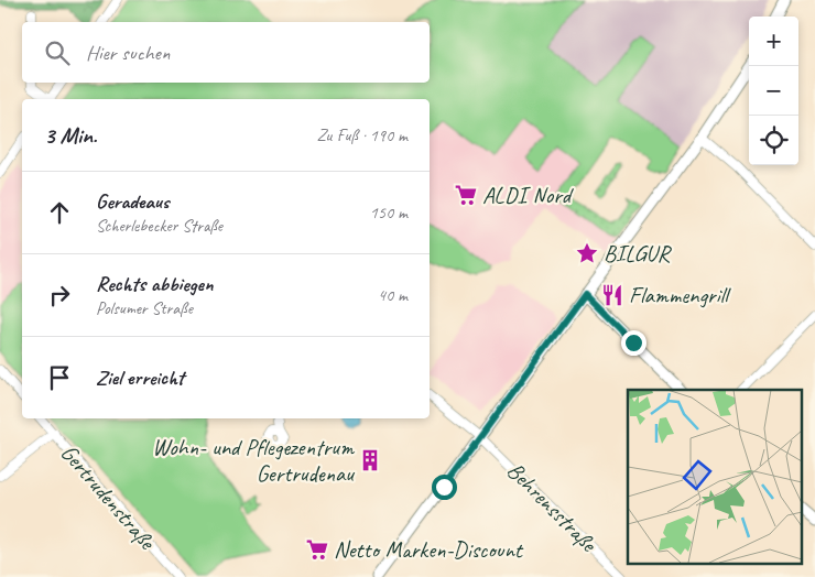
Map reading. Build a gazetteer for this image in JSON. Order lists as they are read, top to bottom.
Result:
{
  "streets": {
    "street": ["Gertrudenstraße", "Behrensstraße"]
  },
  "places": {
    "supermarket": ["ALDI Nord", "Netto Marken-Discount"],
    "place": ["BILGUR"],
    "restaurant": ["Flammengrill"],
    "building": ["Wohn- und Pflegezentrum Gertrudenau"]
  },
  "page": {
    "map_buttons": ["+", "−"],
    "search": "Hier suchen",
    "heading": ["3 Min.", "Zu Fuß · 190 m"],
    "list": [
      ["Geradeaus", "Scherlebecker Straße", "150 m"],
      ["Rechts abbiegen", "Polsumer Straße", "40 m"],
      "Ziel erreicht"
    ]
  }
}
